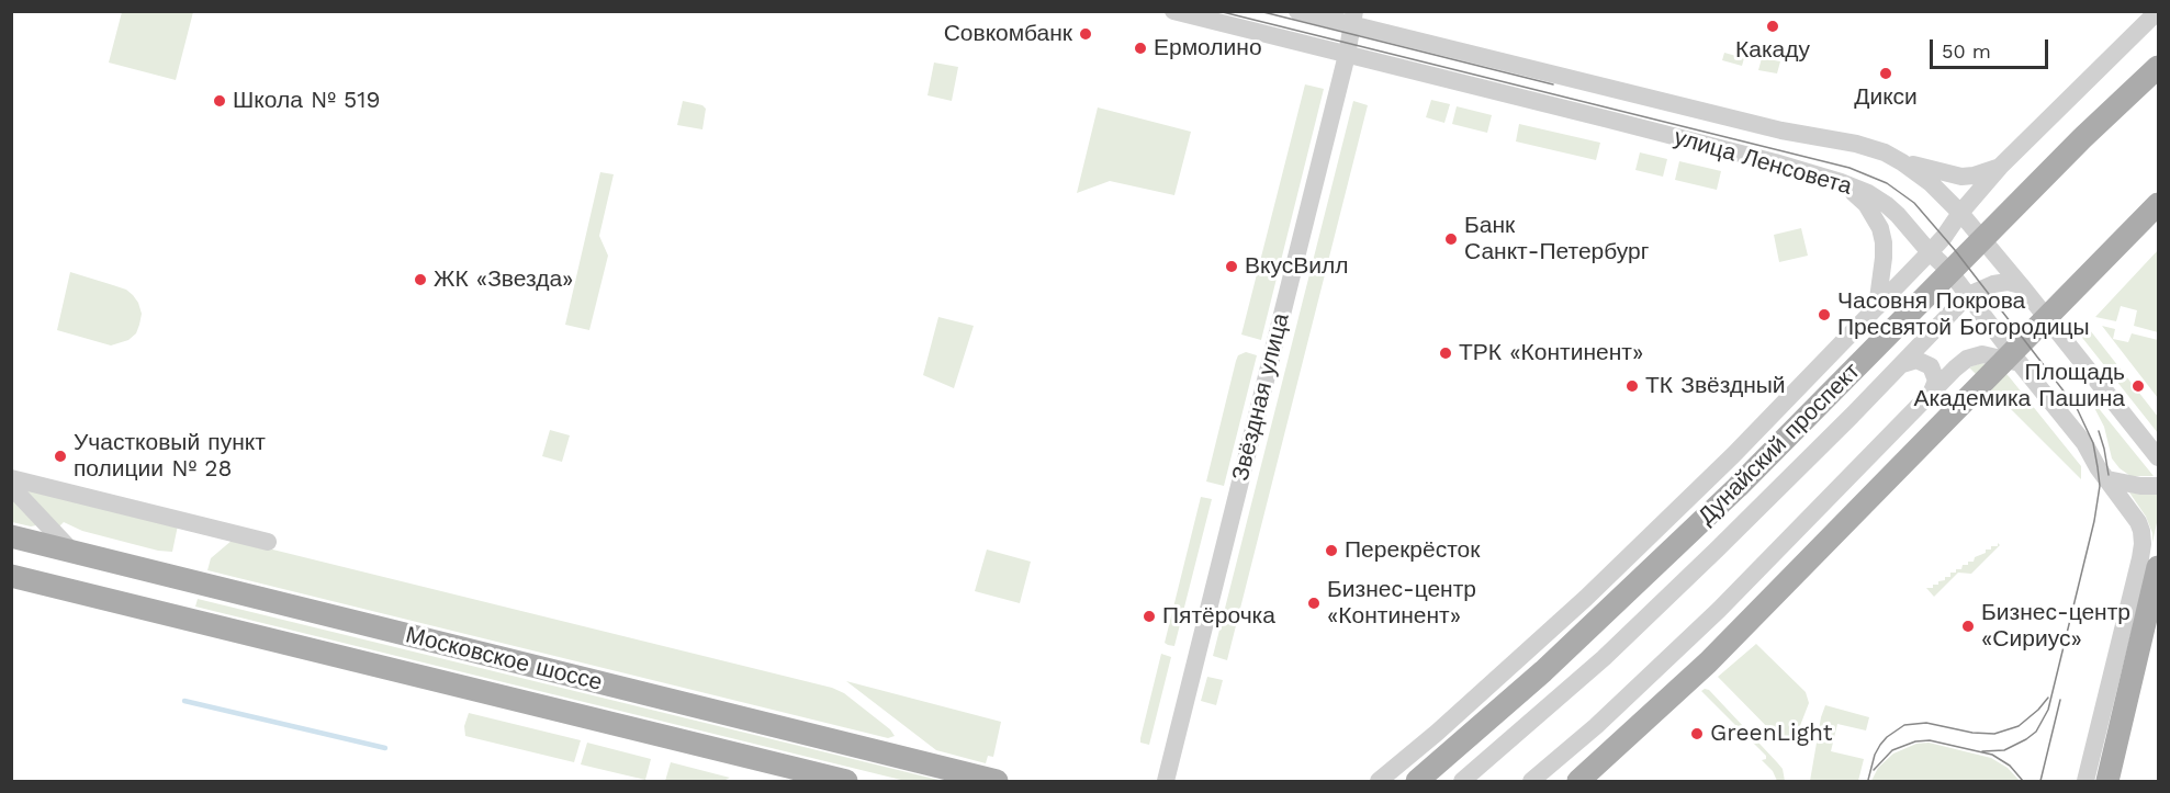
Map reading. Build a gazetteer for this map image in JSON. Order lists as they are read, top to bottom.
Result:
{
  "streets": {
    "main road": ["Дунайский проспект", "Московское шоссе"],
    "street": ["улица Ленсовета", "Звёздная улица"]
  },
  "crossings": [
    ["улица Ленсовета", "Звёздная улица"]
  ],
  "places": [
    "Какаду",
    "Совкомбанк",
    "Ермолино",
    "Дикси",
    "Школа № 519",
    "Банк Санкт-Петербург",
    "ВкусВилл",
    "ЖК «Звезда»",
    "Часовня Покрова Пресвятой Богородицы",
    "ТРК «Континент»",
    "ТК Звёздный",
    "Площадь Академика Пашина",
    "Участковый пункт полиции № 28",
    "Перекрёсток",
    "Бизнес-центр «Континент»",
    "Пятёрочка",
    "Бизнес-центр «Сириус»",
    "GreenLight"
  ],
  "scale_bar": "50 m"
}
